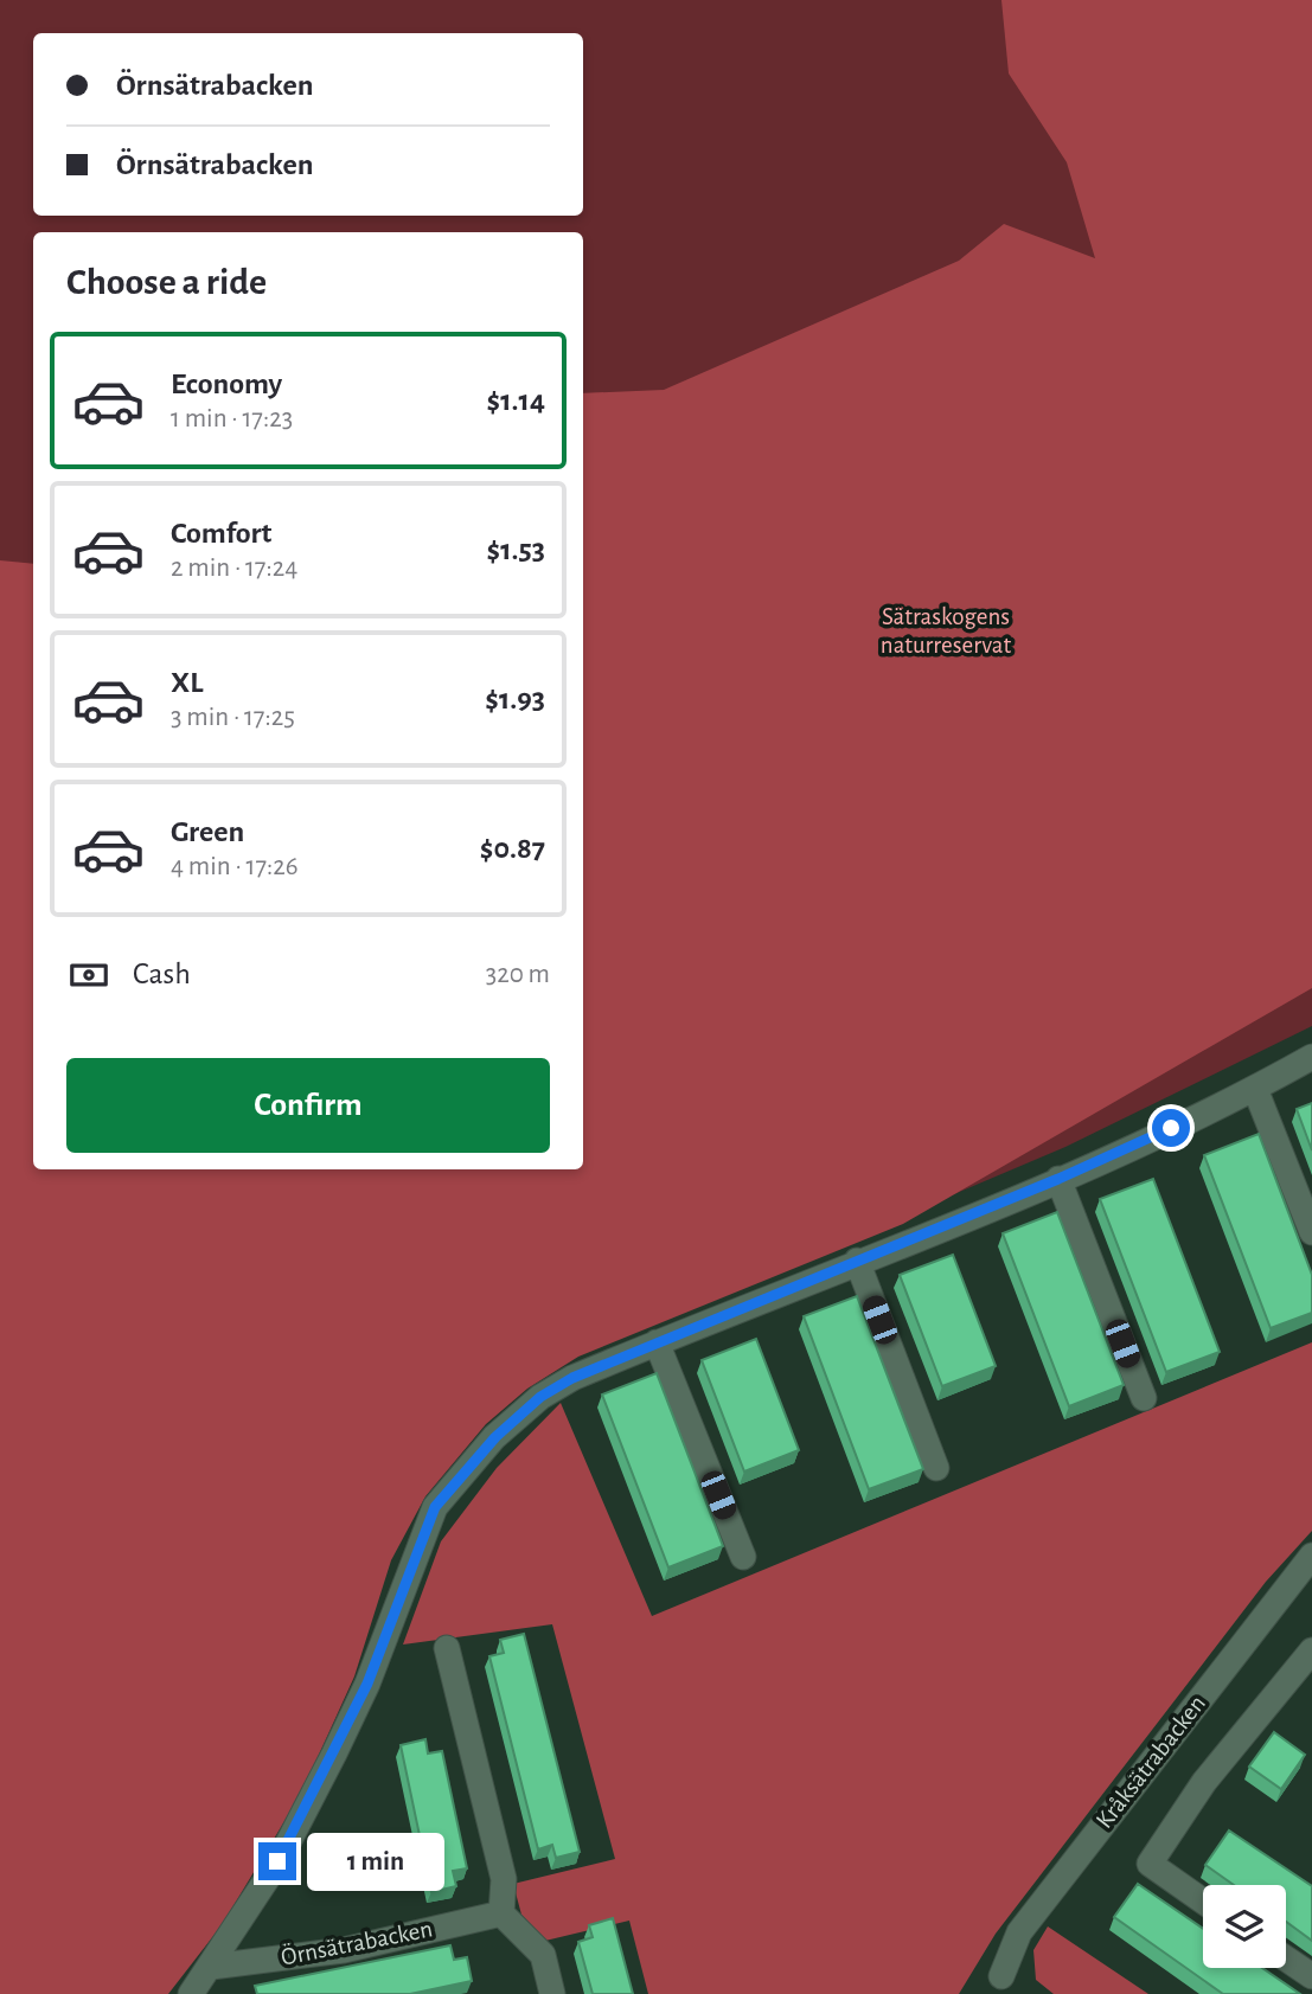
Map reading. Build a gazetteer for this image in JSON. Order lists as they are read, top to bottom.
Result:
{
  "streets": {
    "street": ["Kråksätrabacken", "Örnsätrabacken"]
  },
  "parks": ["Sätraskogens naturreservat"],
  "page": {
    "banner": ["Örnsätrabacken", "Örnsätrabacken"],
    "heading": "Choose a ride",
    "list": [
      {
        "name": "Economy",
        "note": "1 min · 17:23",
        "value": "$1.14"
      },
      {
        "name": "Comfort",
        "note": "2 min · 17:24",
        "value": "$1.53"
      },
      {
        "name": "XL",
        "note": "3 min · 17:25",
        "value": "$1.93"
      },
      {
        "name": "Green",
        "note": "4 min · 17:26",
        "value": "$0.87"
      }
    ],
    "pay": ["Cash", "320 m"],
    "buttons": "Confirm",
    "bubble": "1 min"
  }
}
